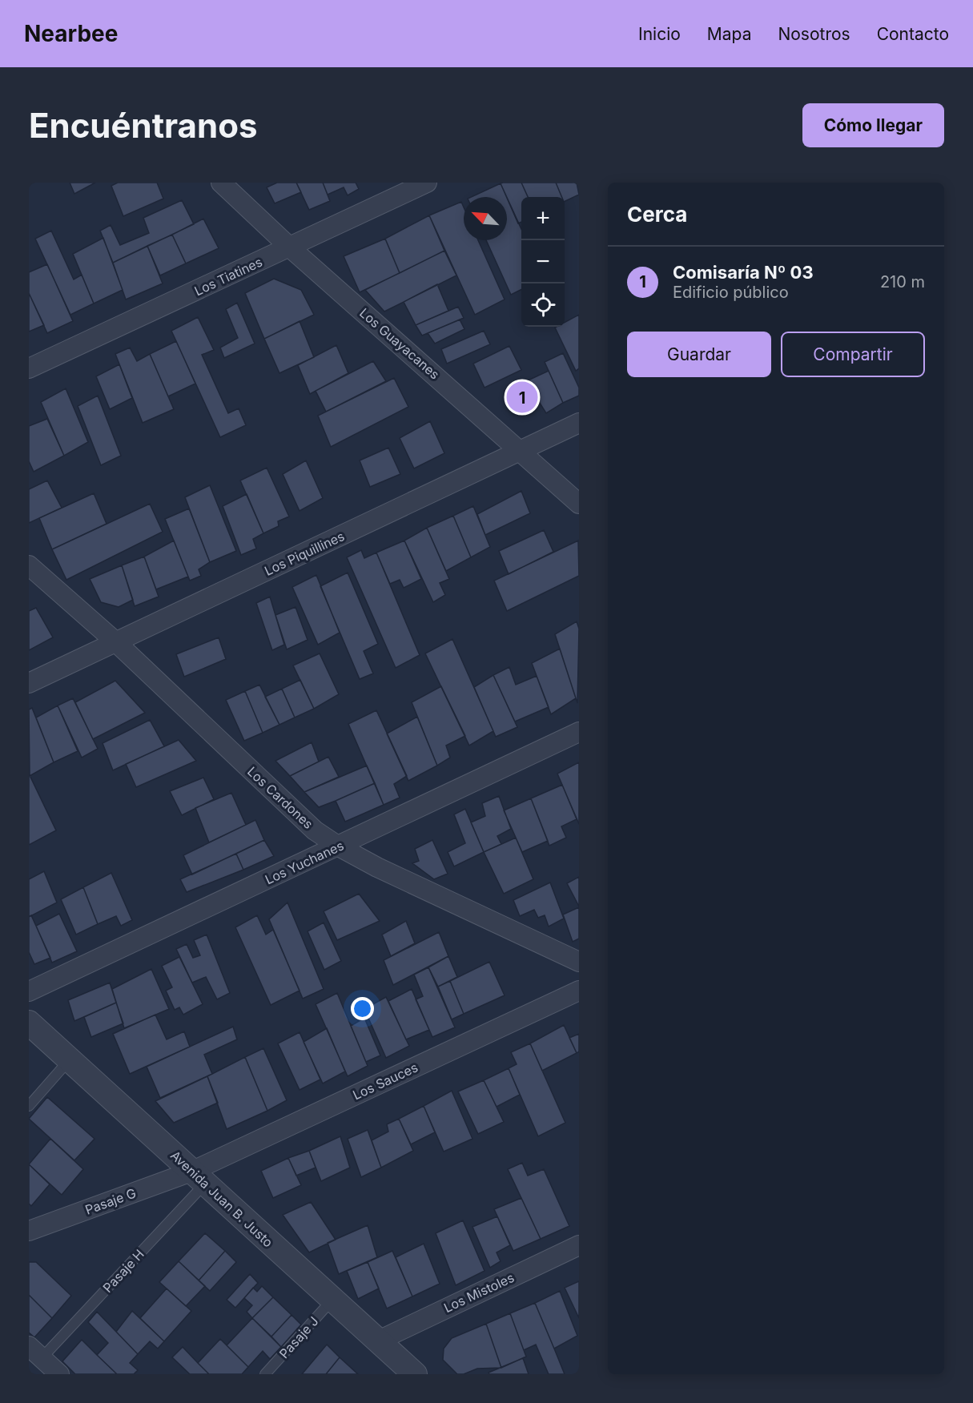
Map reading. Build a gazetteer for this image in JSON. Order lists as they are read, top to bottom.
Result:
{
  "streets": {
    "street": [
      "Los Tiatines",
      "Los Guayacanes",
      "Los Piquillines",
      "Los Cardones",
      "Los Yuchanes",
      "Los Sauces",
      "Avenida Juan B. Justo",
      "Pasaje G",
      "Los Mistoles"
    ],
    "lane": ["Pasaje H", "Pasaje J"]
  },
  "crossings": [
    ["Los Tiatines", "Los Guayacanes"],
    ["Los Guayacanes", "Los Piquillines"],
    ["Los Piquillines", "Los Cardones"],
    ["Los Cardones", "Los Yuchanes"],
    ["Los Sauces", "Avenida Juan B. Justo"],
    ["Los Sauces", "Pasaje G"],
    ["Los Sauces", "Pasaje H"],
    ["Avenida Juan B. Justo", "Pasaje G"],
    ["Avenida Juan B. Justo", "Pasaje H"],
    ["Avenida Juan B. Justo", "Los Mistoles"],
    ["Avenida Juan B. Justo", "Pasaje J"],
    ["Pasaje G", "Pasaje H"]
  ],
  "north": "top left",
  "page": {
    "header": "Nearbee",
    "nav": [
      "Inicio",
      "Mapa",
      "Nosotros",
      "Contacto"
    ],
    "buttons": [
      "Cómo llegar",
      ["Guardar", "Compartir"]
    ],
    "title": "Encuéntranos",
    "heading": "Cerca",
    "map_buttons": ["+", "−"],
    "list": [
      {
        "mark": "1",
        "name": "Comisaría Nº 03",
        "note": "Edificio público",
        "value": "210 m"
      }
    ],
    "pins": "1"
  }
}
